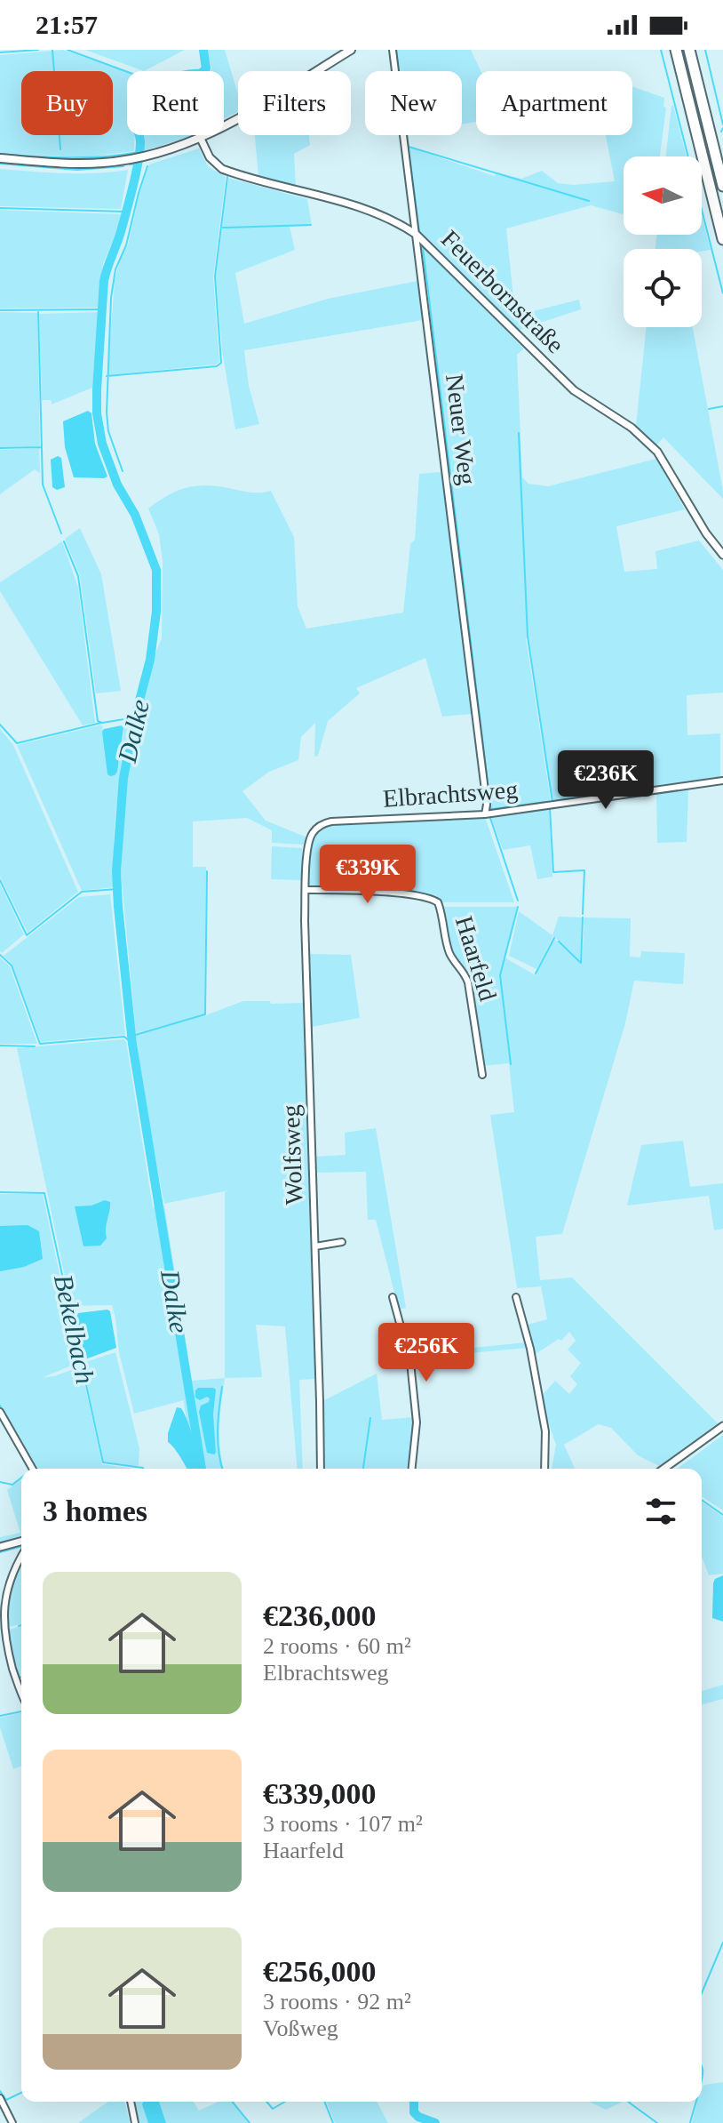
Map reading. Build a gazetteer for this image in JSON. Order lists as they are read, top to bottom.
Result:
{
  "streets": {
    "street": [
      "Feuerbornstraße",
      "Neuer Weg",
      "Elbrachtsweg",
      "Haarfeld",
      "Wolfsweg"
    ]
  },
  "crossings": [
    ["Feuerbornstraße", "Neuer Weg"],
    ["Neuer Weg", "Elbrachtsweg"],
    ["Elbrachtsweg", "Wolfsweg"],
    ["Haarfeld", "Wolfsweg"]
  ],
  "water": ["Dalke", "Bekelbach"],
  "north": "left",
  "page": {
    "status": "21:57",
    "chip": [
      "Buy",
      "Rent",
      "Filters",
      "New",
      "Apartment"
    ],
    "price": ["€236K", "€339K", "€256K"],
    "heading": "3 homes",
    "list": [
      {
        "name": "€236,000",
        "note": "2 rooms · 60 m² · Elbrachtsweg"
      },
      {
        "name": "€339,000",
        "note": "3 rooms · 107 m² · Haarfeld"
      },
      {
        "name": "€256,000",
        "note": "3 rooms · 92 m² · Voßweg"
      }
    ]
  }
}
